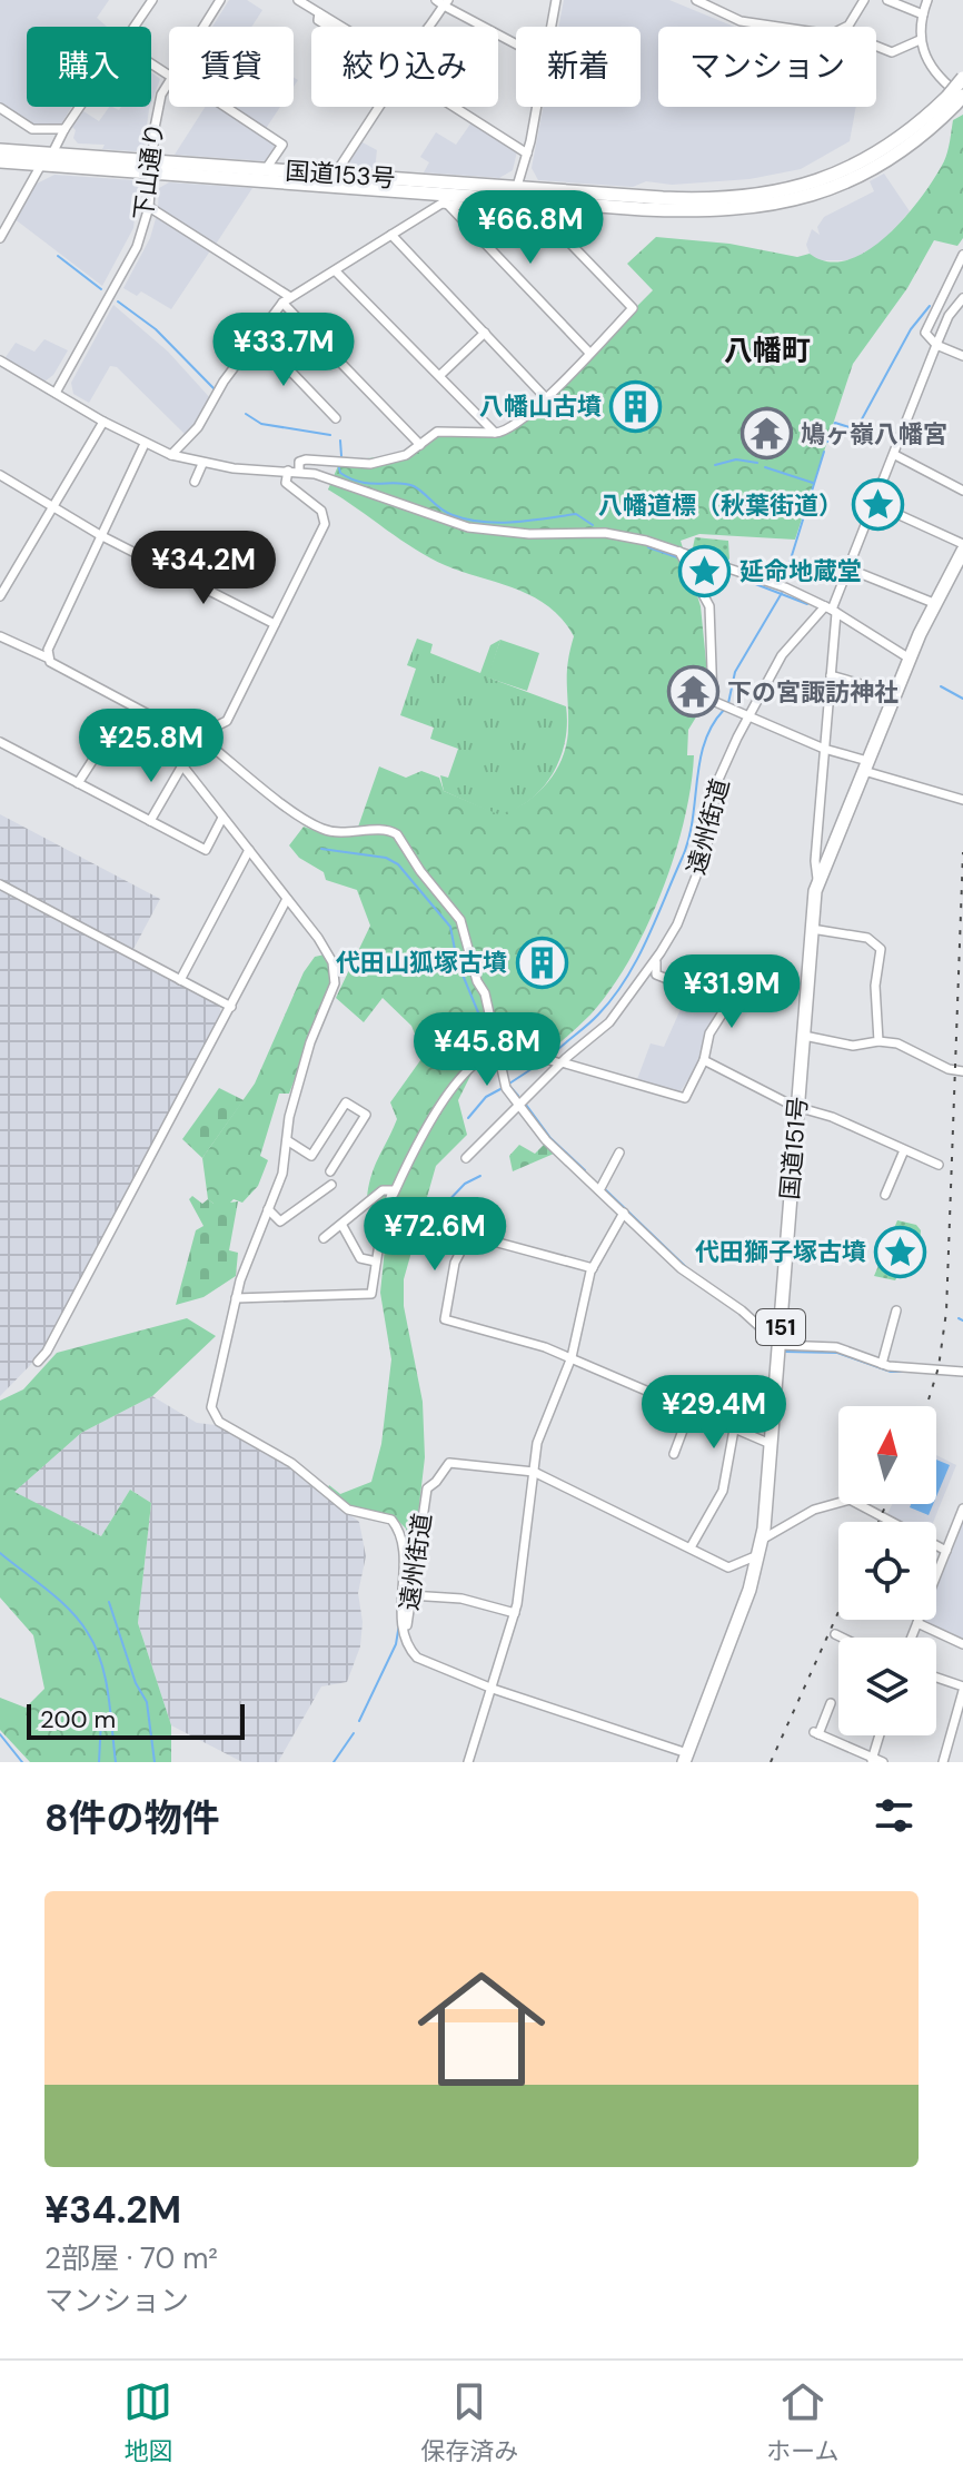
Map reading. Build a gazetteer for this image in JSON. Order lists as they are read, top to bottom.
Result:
{
  "streets": {
    "highway": ["国道153号", "国道151号", "151"],
    "street": ["下山通り", "遠州街道"]
  },
  "crossings": [
    ["下山通り", "国道153号"],
    ["遠州街道", "国道151号"]
  ],
  "districts": ["八幡町"],
  "places": {
    "building": ["八幡山古墳", "代田山狐塚古墳"],
    "temple": ["鳩ヶ嶺八幡宮", "下の宮諏訪神社"],
    "place": ["八幡道標（秋葉街道）", "延命地蔵堂", "代田獅子塚古墳"]
  },
  "scale_bar": "200 m",
  "north": "top",
  "page": {
    "chip": [
      "購入",
      "賃貸",
      "絞り込み",
      "新着",
      "マンション"
    ],
    "price": [
      "¥66.8M",
      "¥33.7M",
      "¥34.2M",
      "¥25.8M",
      "¥31.9M",
      "¥45.8M",
      "¥72.6M",
      "¥29.4M"
    ],
    "scale": "200 m",
    "heading": "8件の物件",
    "list": [
      {
        "name": "¥34.2M",
        "note": "2部屋 · 70 m² · マンション"
      }
    ],
    "tabs": ["地図", "保存済み", "ホーム"]
  }
}
